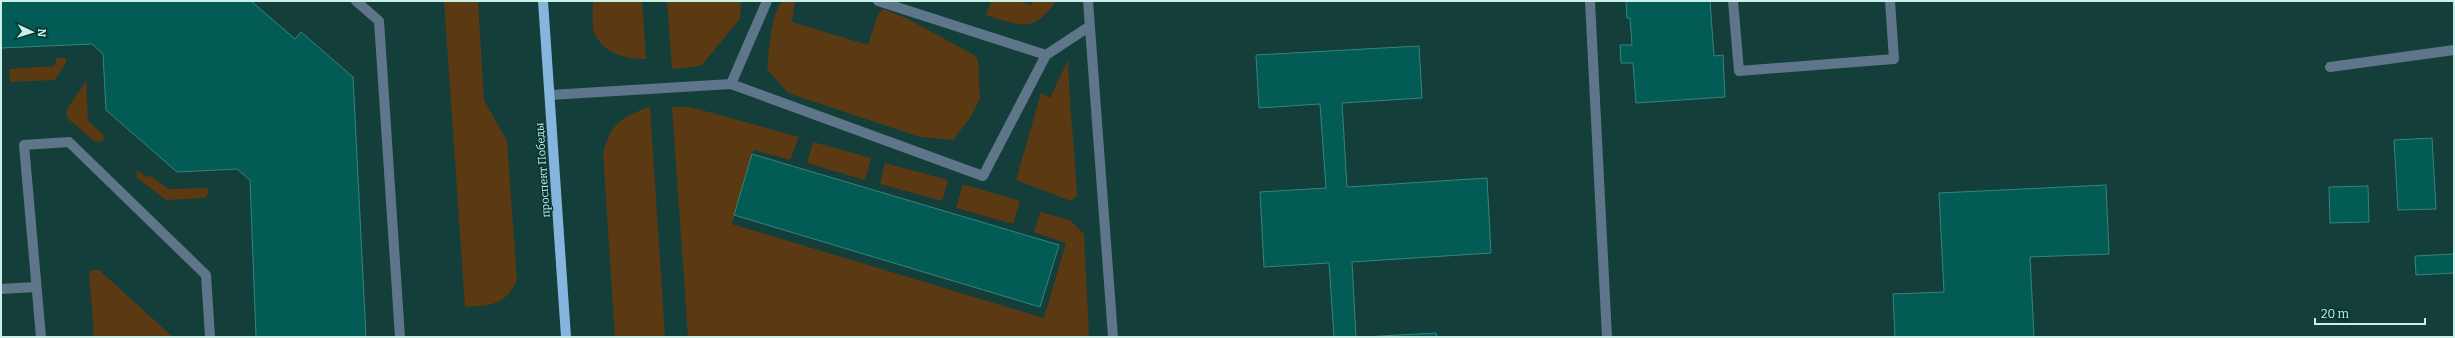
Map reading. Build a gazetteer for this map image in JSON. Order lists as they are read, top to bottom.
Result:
{
  "streets": {
    "main road": ["проспект Победы"]
  },
  "scale_bar": "20 m",
  "north": "right"
}
